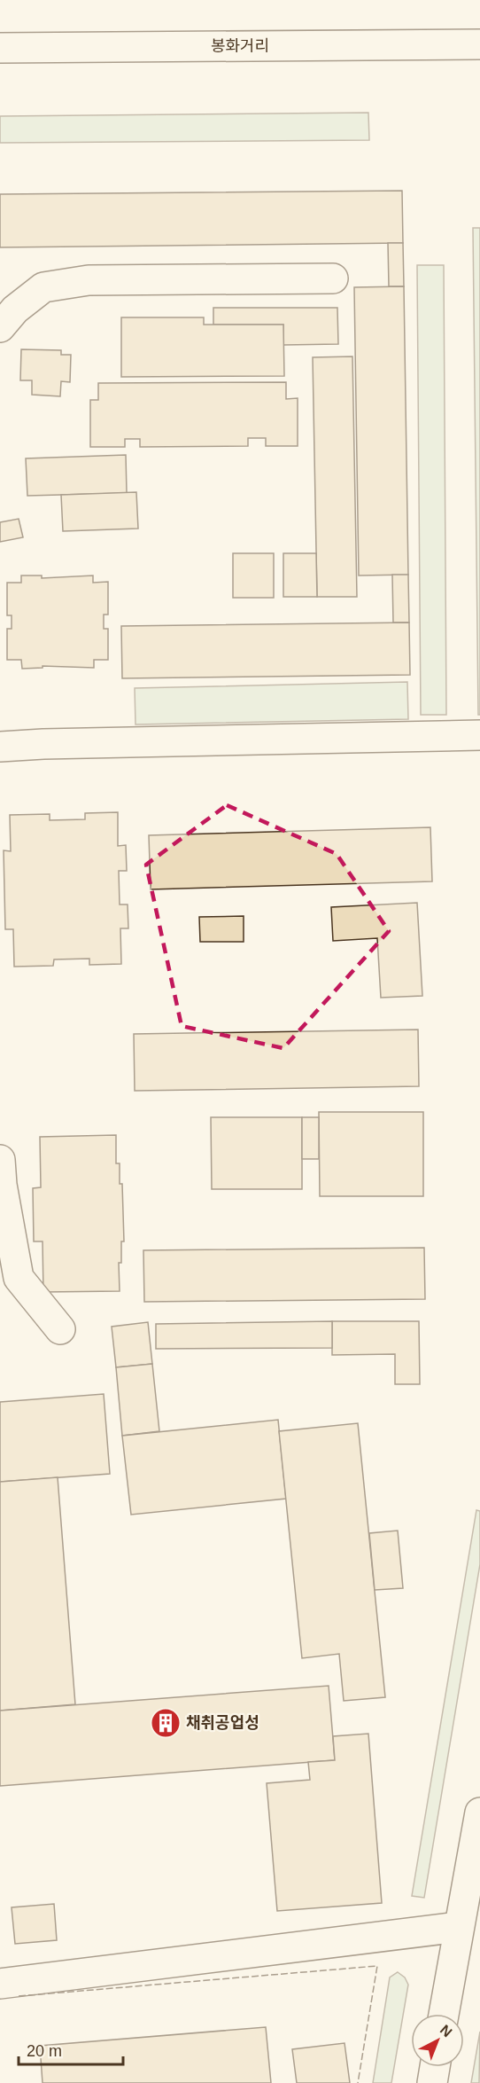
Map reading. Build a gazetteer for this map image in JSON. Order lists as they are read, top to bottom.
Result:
{
  "streets": {
    "street": ["봉화거리"]
  },
  "places": {
    "building": ["채취공업성"]
  },
  "scale_bar": "20 m",
  "north": "top right"
}
